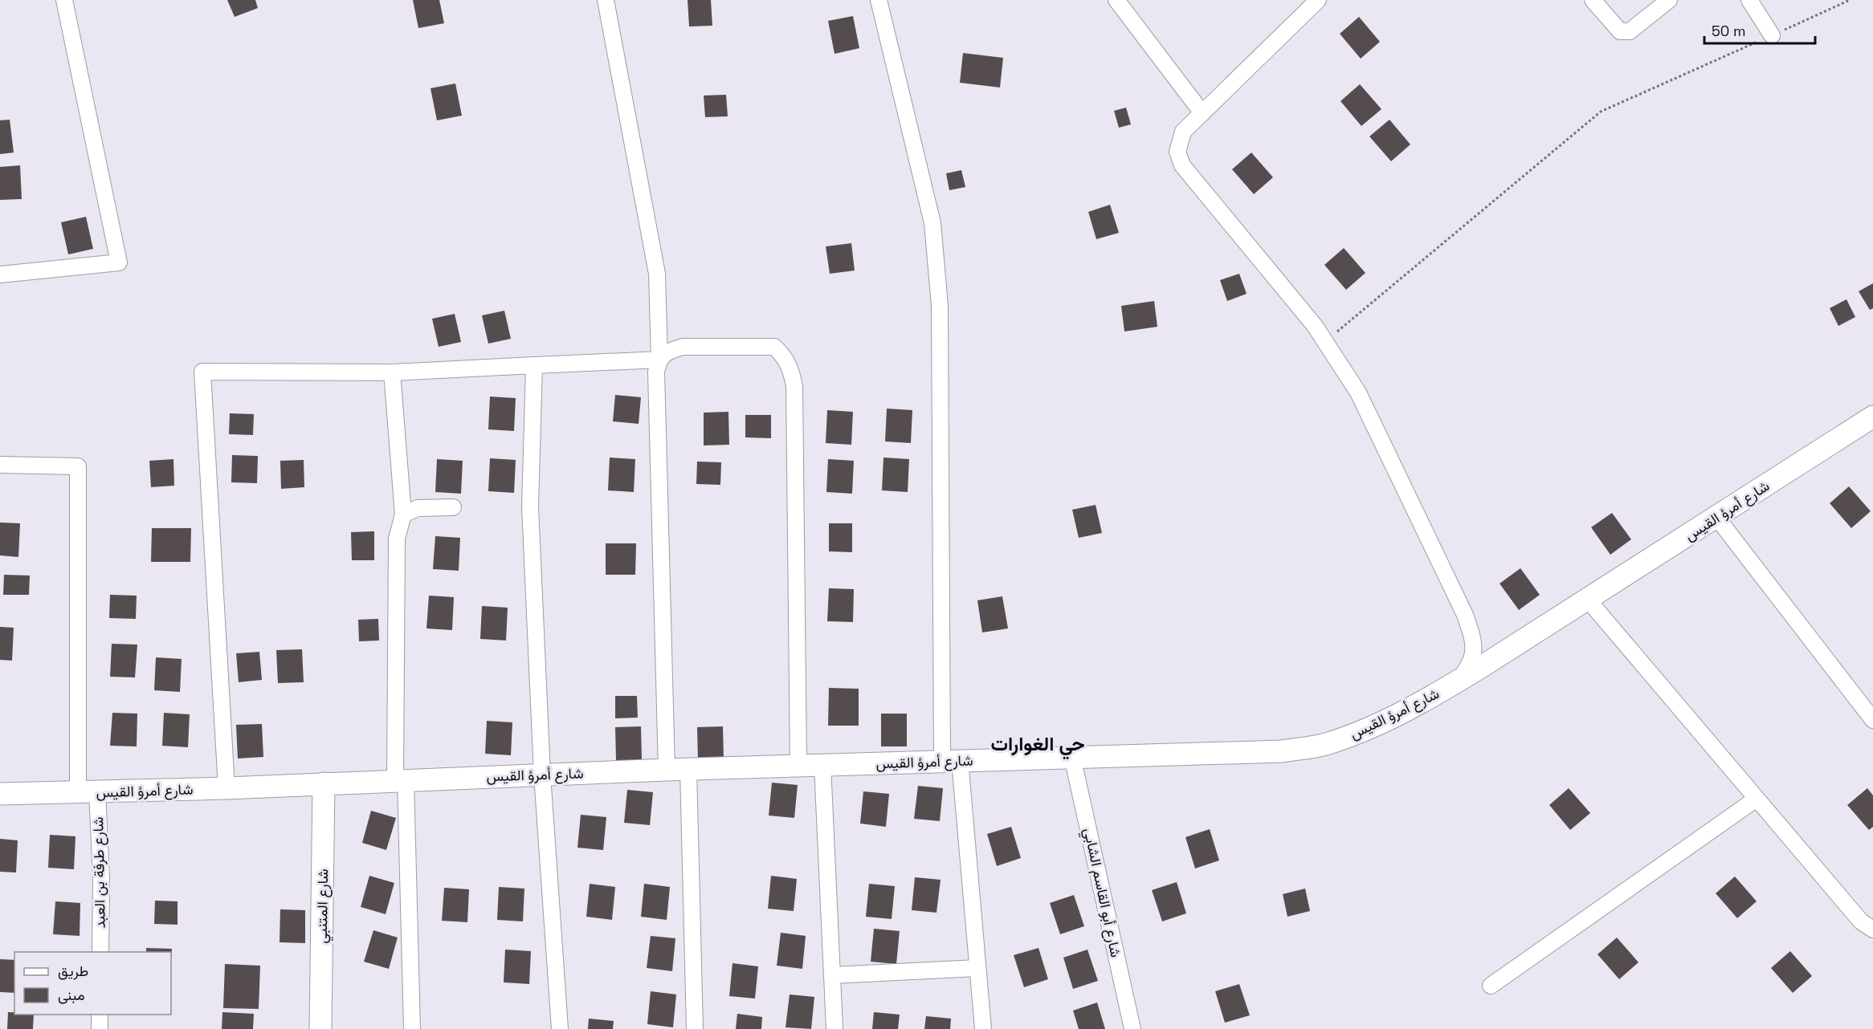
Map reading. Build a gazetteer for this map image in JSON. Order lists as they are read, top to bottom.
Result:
{
  "streets": {
    "street": [
      "شارع أمرؤ القيس",
      "شارع طرفة بن العبد",
      "شارع أبو القاسم الشابي",
      "شارع المتنبي"
    ]
  },
  "crossings": [
    ["شارع أمرؤ القيس", "شارع طرفة بن العبد"],
    ["شارع أمرؤ القيس", "شارع أبو القاسم الشابي"],
    ["شارع أمرؤ القيس", "شارع المتنبي"]
  ],
  "districts": ["حي الغوارات"],
  "legend": ["طريق", "مبنى"],
  "scale_bar": "50 m"
}
